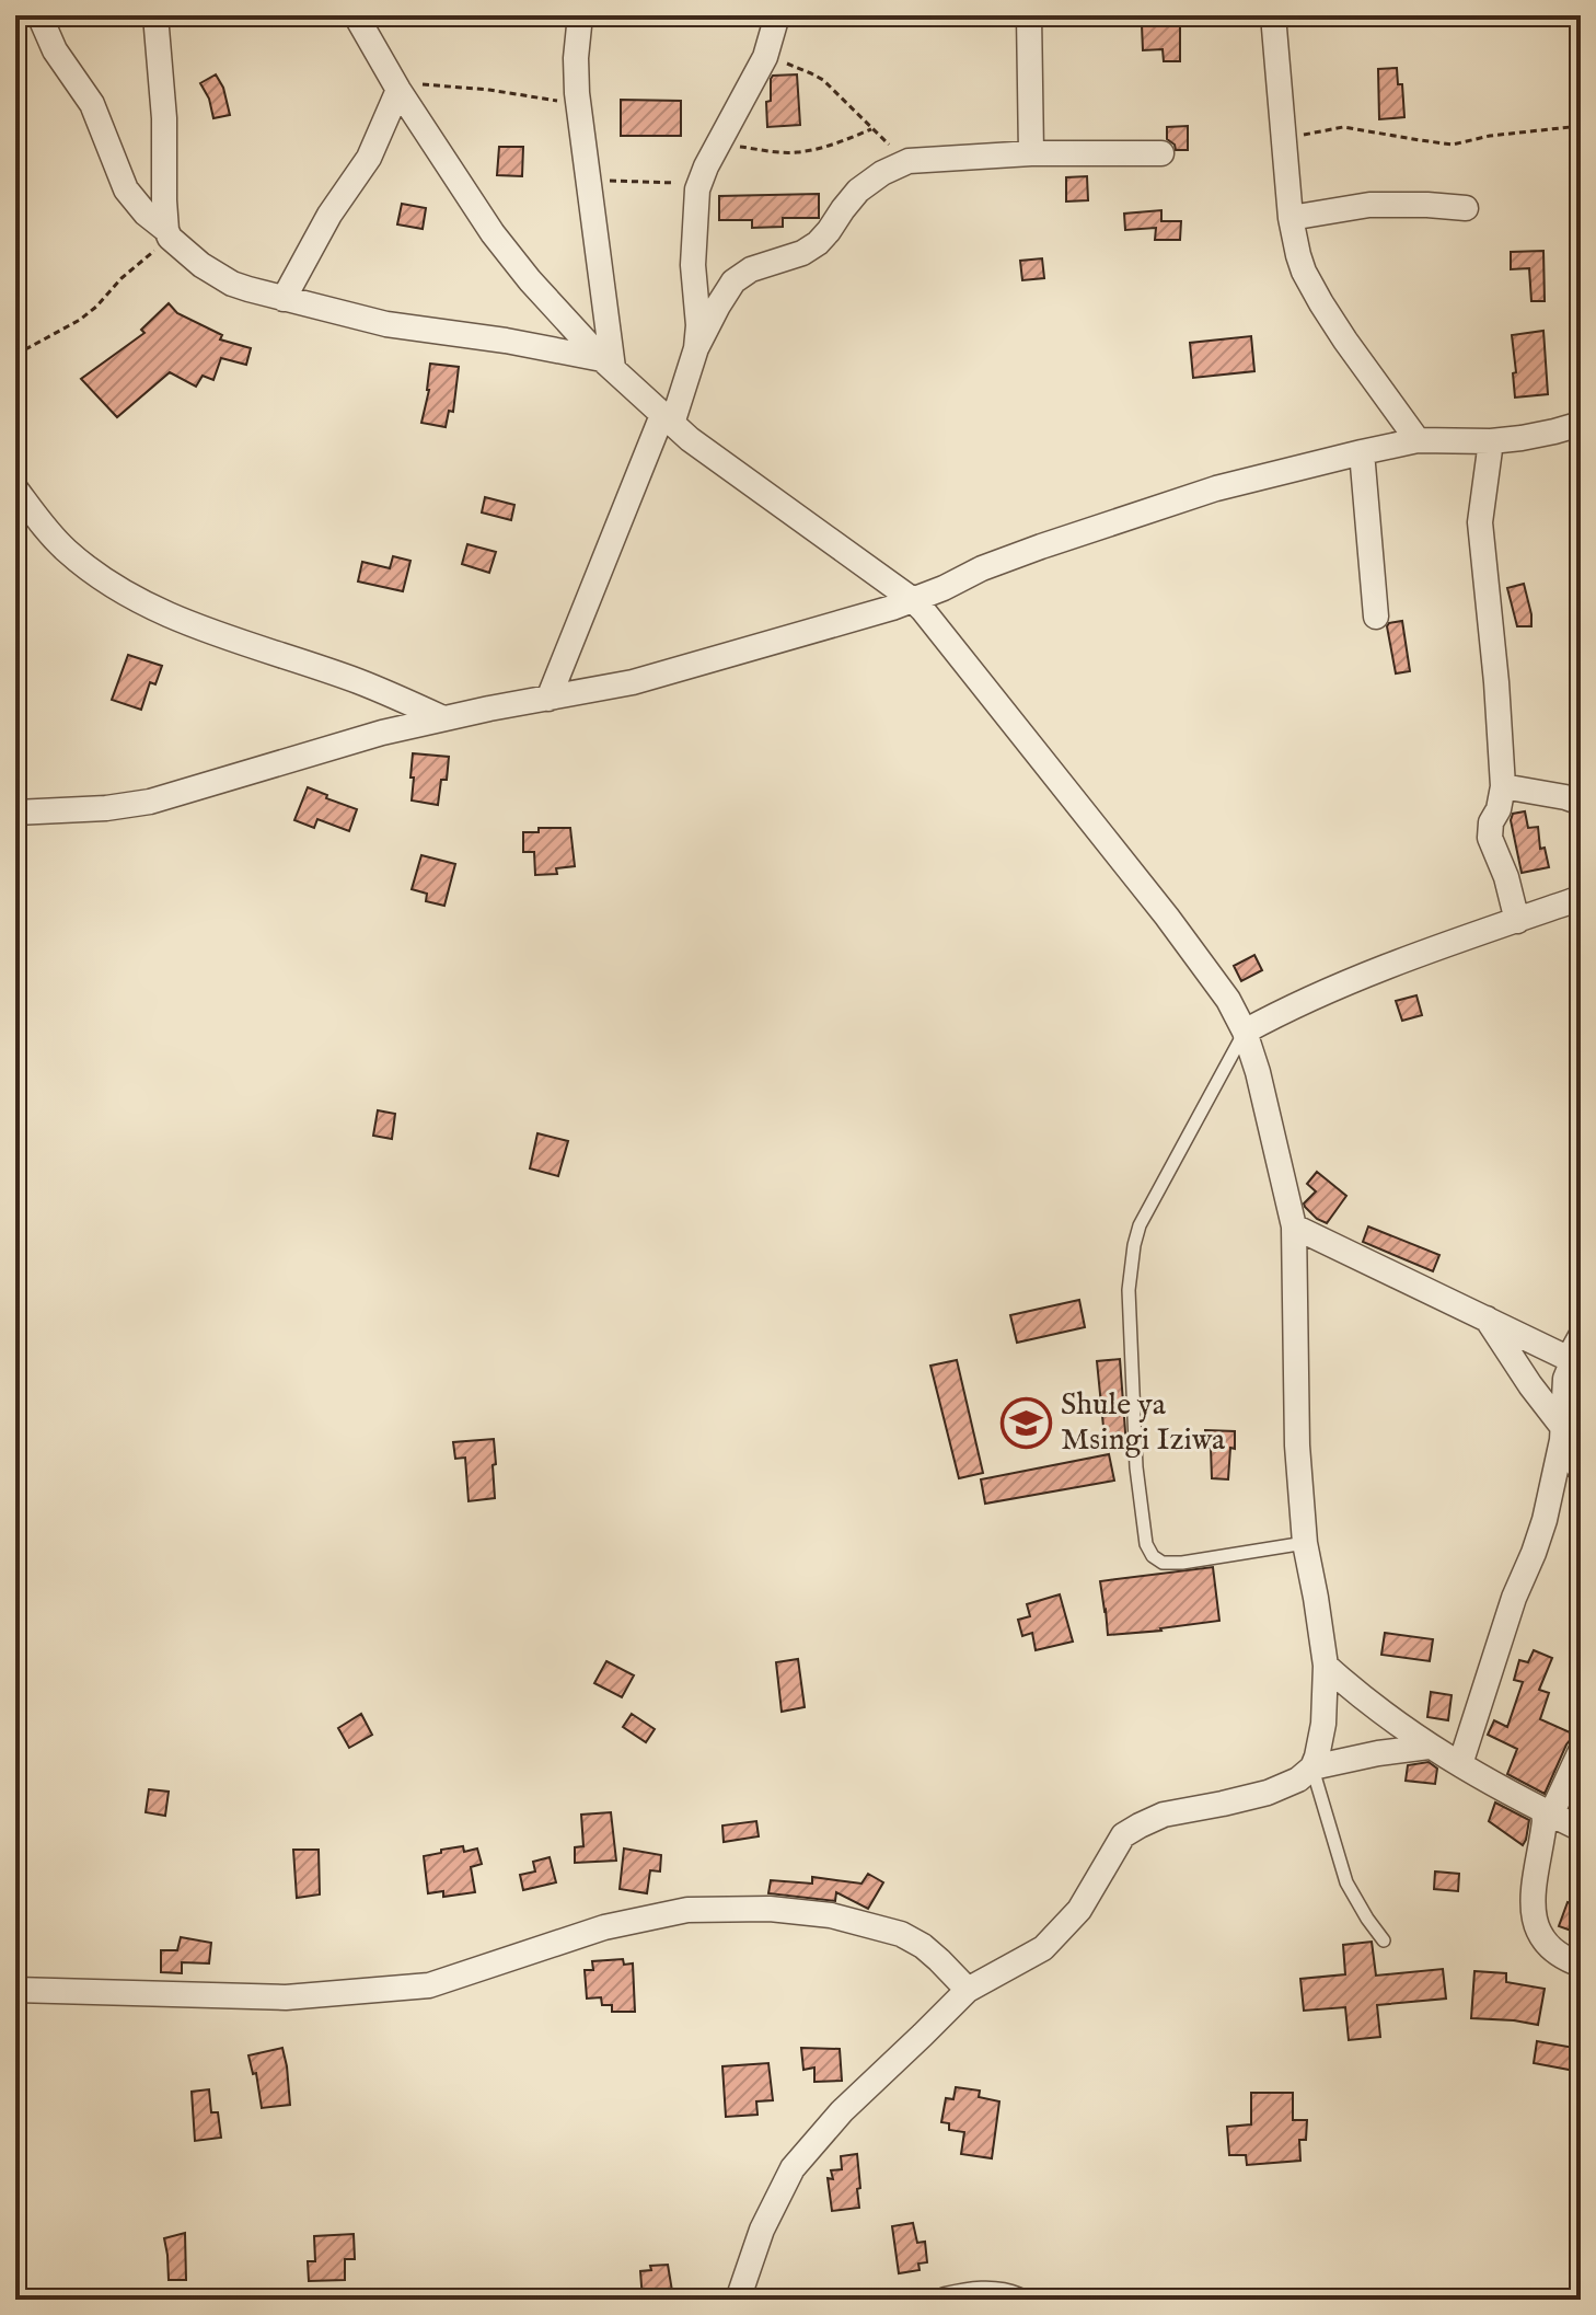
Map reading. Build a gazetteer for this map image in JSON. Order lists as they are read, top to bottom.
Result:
{
  "places": {
    "school or university": ["Shule ya Msingi Iziwa"]
  }
}
